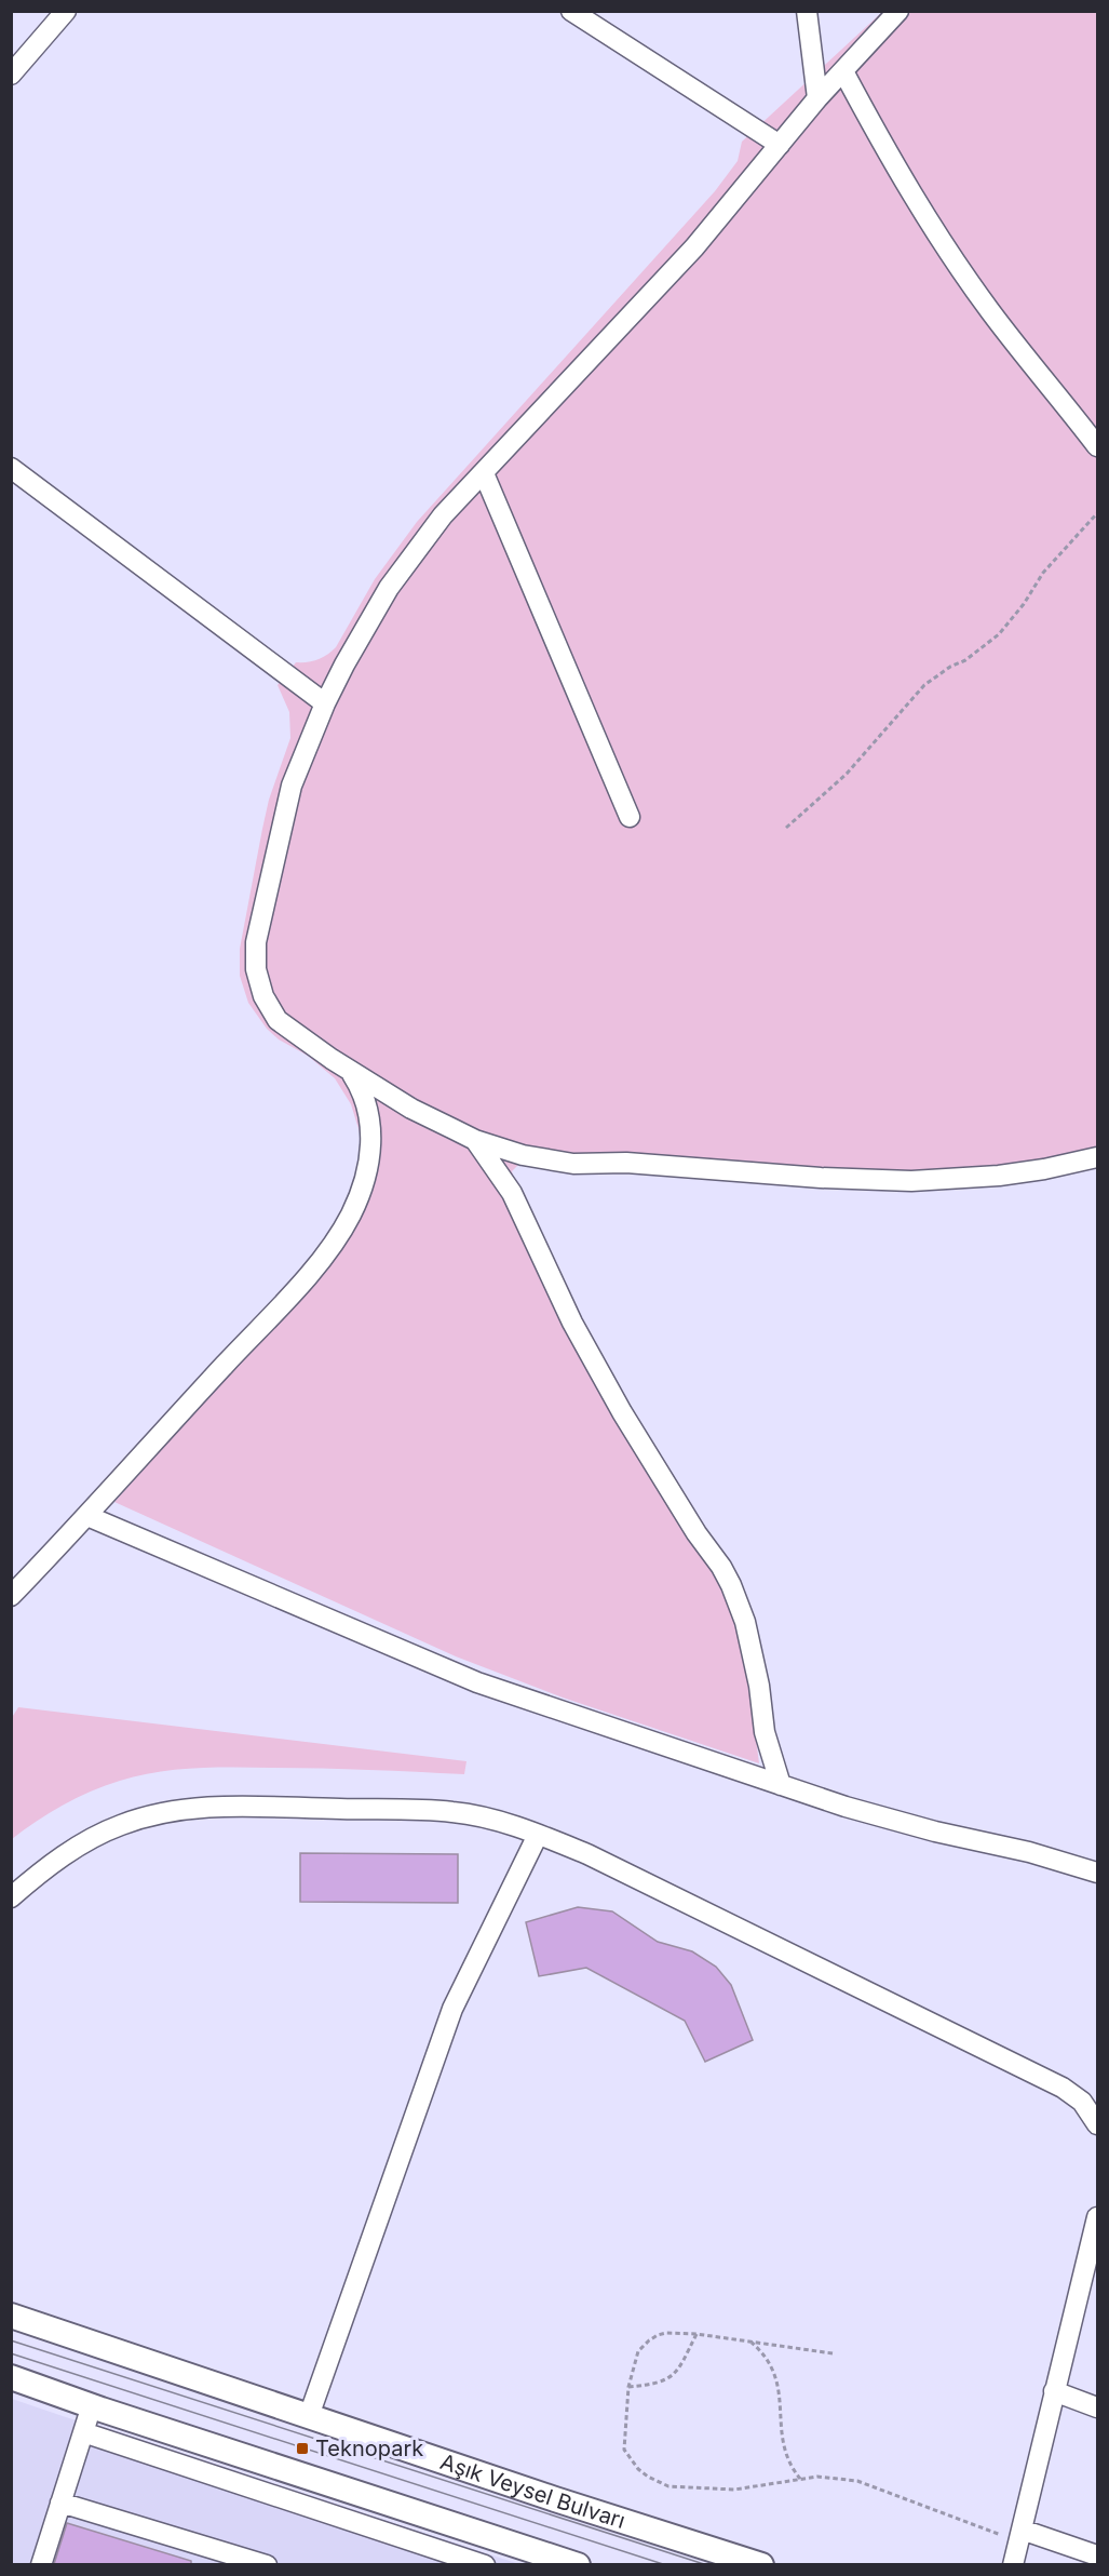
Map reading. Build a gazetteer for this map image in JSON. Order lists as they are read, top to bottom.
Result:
{
  "streets": {
    "main road": ["Aşık Veysel Bulvarı"]
  },
  "places": {
    "transit": ["Teknopark"]
  }
}
